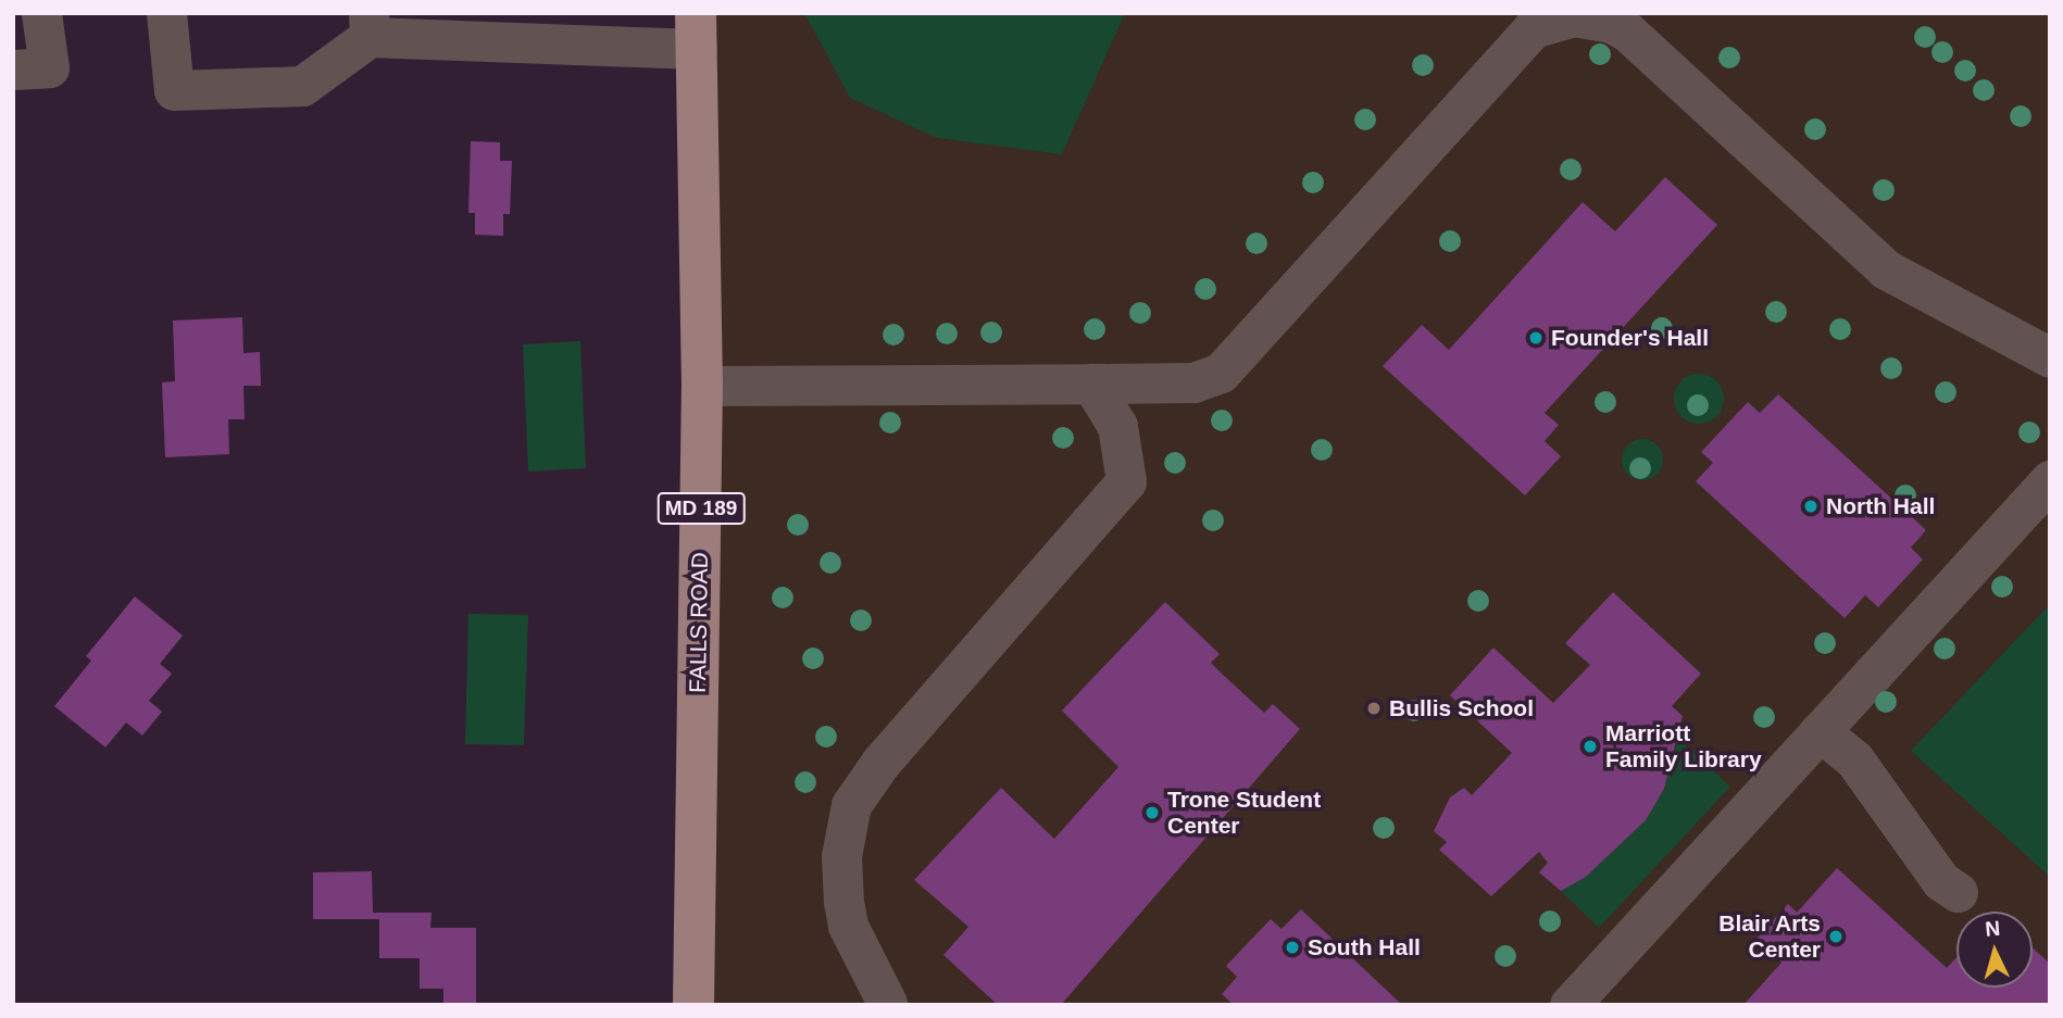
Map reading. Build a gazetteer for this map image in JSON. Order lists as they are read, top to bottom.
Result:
{
  "streets": {
    "main road": ["MD 189", "FALLS ROAD"]
  },
  "places": [
    "Founder's Hall",
    "North Hall",
    "Bullis School",
    "Marriott Family Library",
    "Trone Student Center",
    "Blair Arts Center",
    "South Hall"
  ],
  "north": "top"
}
